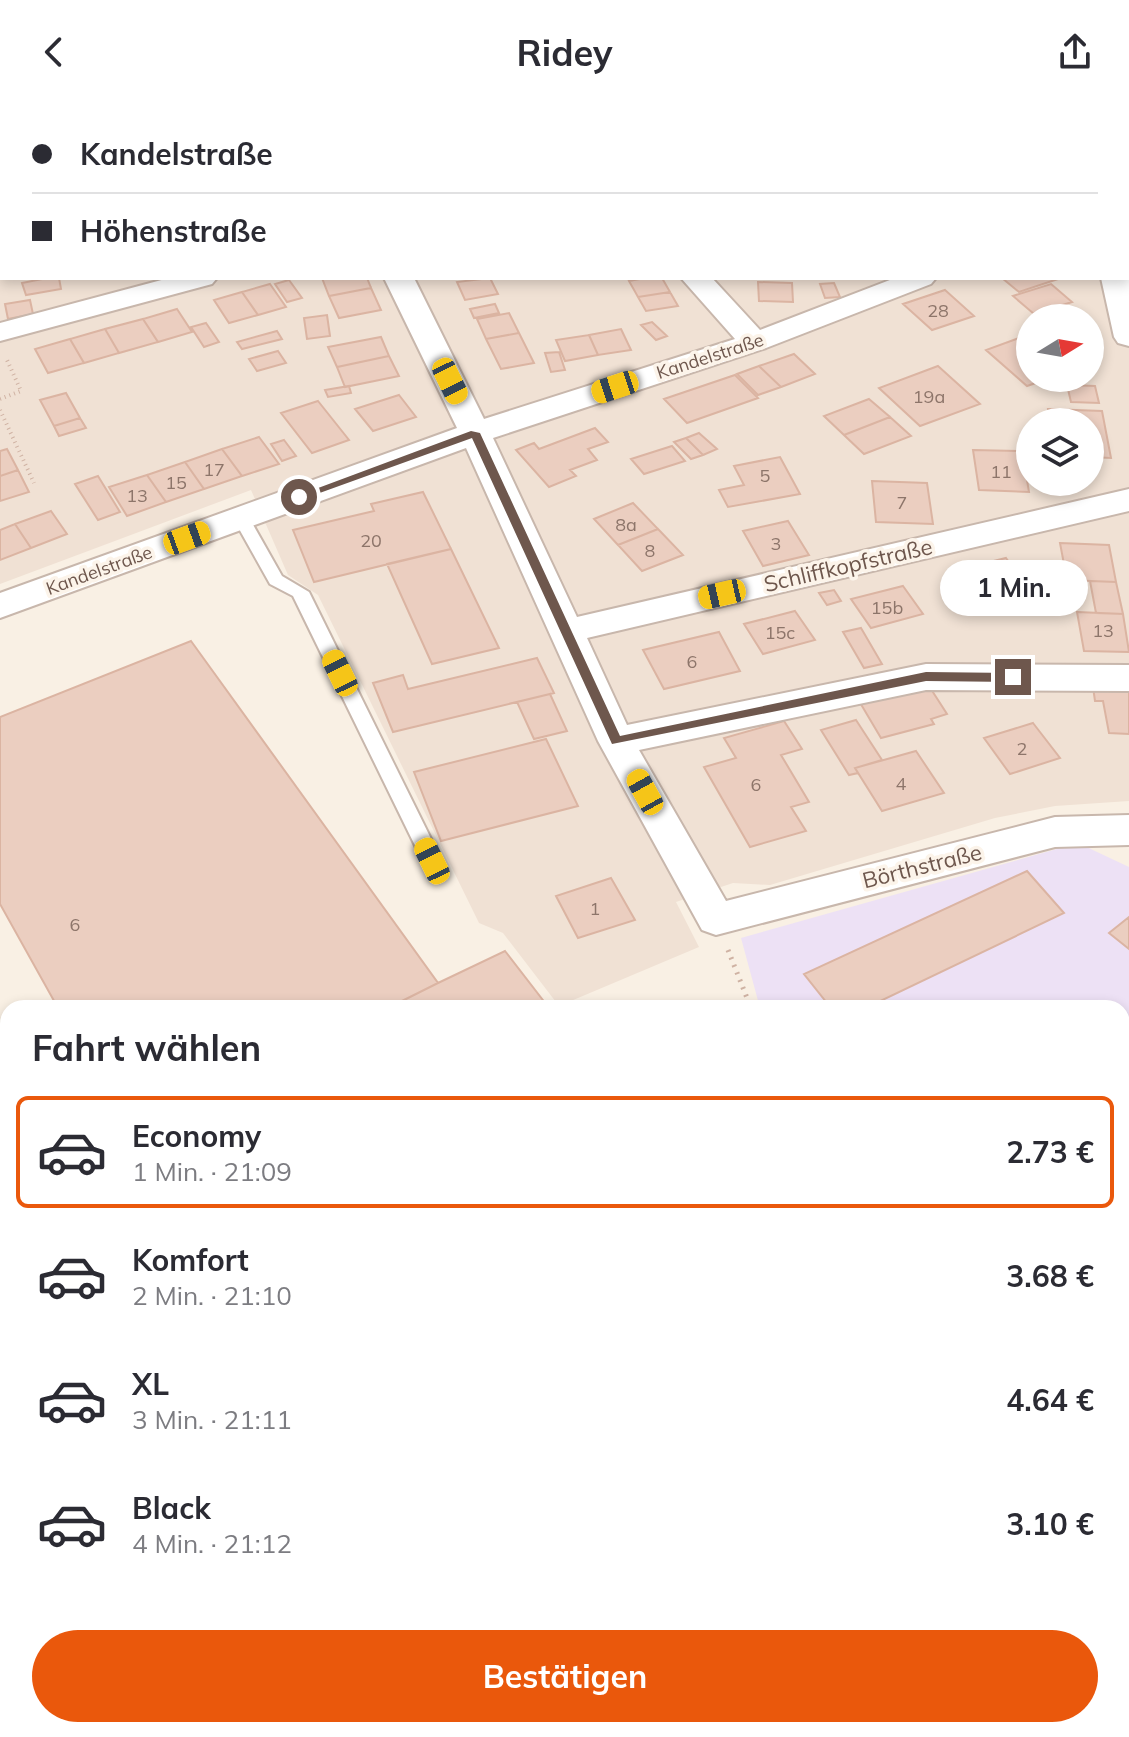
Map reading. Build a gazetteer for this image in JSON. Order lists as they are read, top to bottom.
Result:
{
  "streets": {
    "street": ["Kandelstraße", "Schliffkopfstraße", "Börthstraße"]
  },
  "house_numbers": [
    "28",
    "19a",
    "17",
    "11",
    "5",
    "15",
    "13",
    "7",
    "8a",
    "20",
    "3",
    "8",
    "15b",
    "13",
    "15c",
    "6",
    "2",
    "4",
    "6",
    "1",
    "6"
  ],
  "north": "right",
  "page": {
    "header": "Ridey",
    "banner": ["Kandelstraße", "Höhenstraße"],
    "bubble": "1 Min.",
    "heading": "Fahrt wählen",
    "list": [
      {
        "name": "Economy",
        "note": "1 Min. · 21:09",
        "value": "2.73 €"
      },
      {
        "name": "Komfort",
        "note": "2 Min. · 21:10",
        "value": "3.68 €"
      },
      {
        "name": "XL",
        "note": "3 Min. · 21:11",
        "value": "4.64 €"
      },
      {
        "name": "Black",
        "note": "4 Min. · 21:12",
        "value": "3.10 €"
      }
    ],
    "buttons": "Bestätigen"
  }
}
